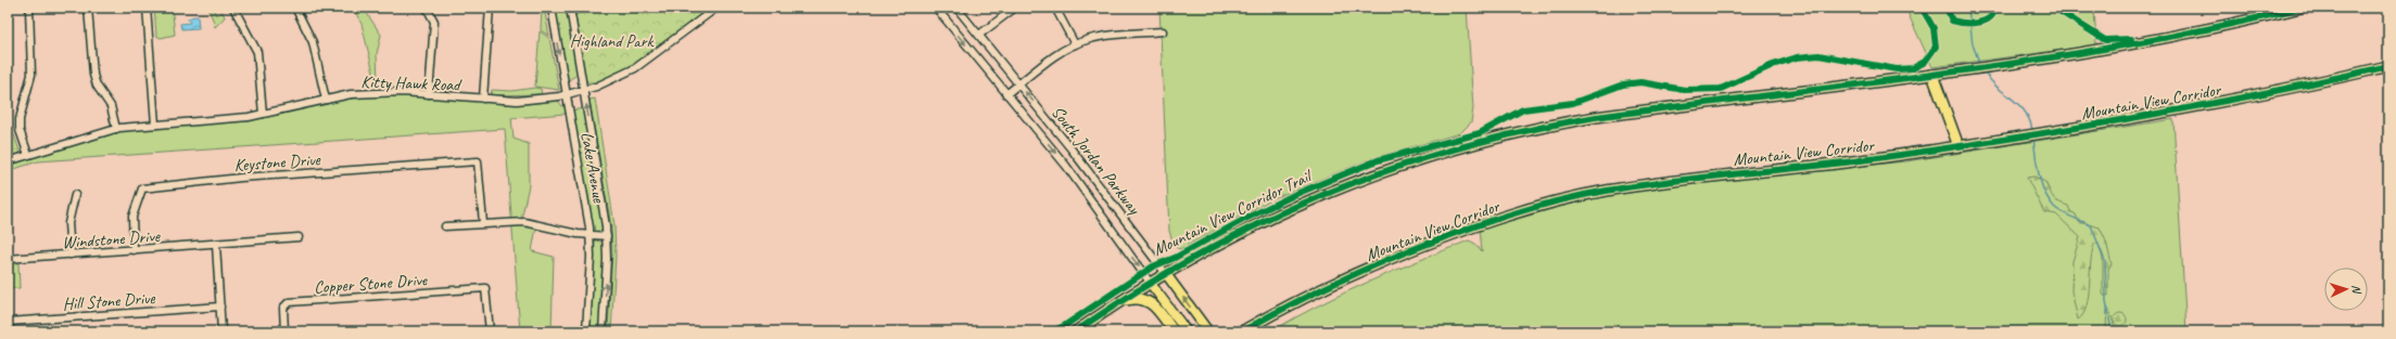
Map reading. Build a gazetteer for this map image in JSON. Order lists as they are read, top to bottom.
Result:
{
  "streets": {
    "highway": ["Mountain View Corridor"],
    "main road": ["South Jordan Parkway"],
    "street": [
      "Kitty Hawk Road",
      "Keystone Drive",
      "Lake Avenue",
      "Windstone Drive",
      "Copper Stone Drive",
      "Hill Stone Drive"
    ],
    "cycle path": ["Mountain View Corridor Trail"]
  },
  "crossings": [
    ["Kitty Hawk Road", "Lake Avenue"],
    ["Keystone Drive", "Windstone Drive"]
  ],
  "parks": ["Highland Park"],
  "north": "right"
}
